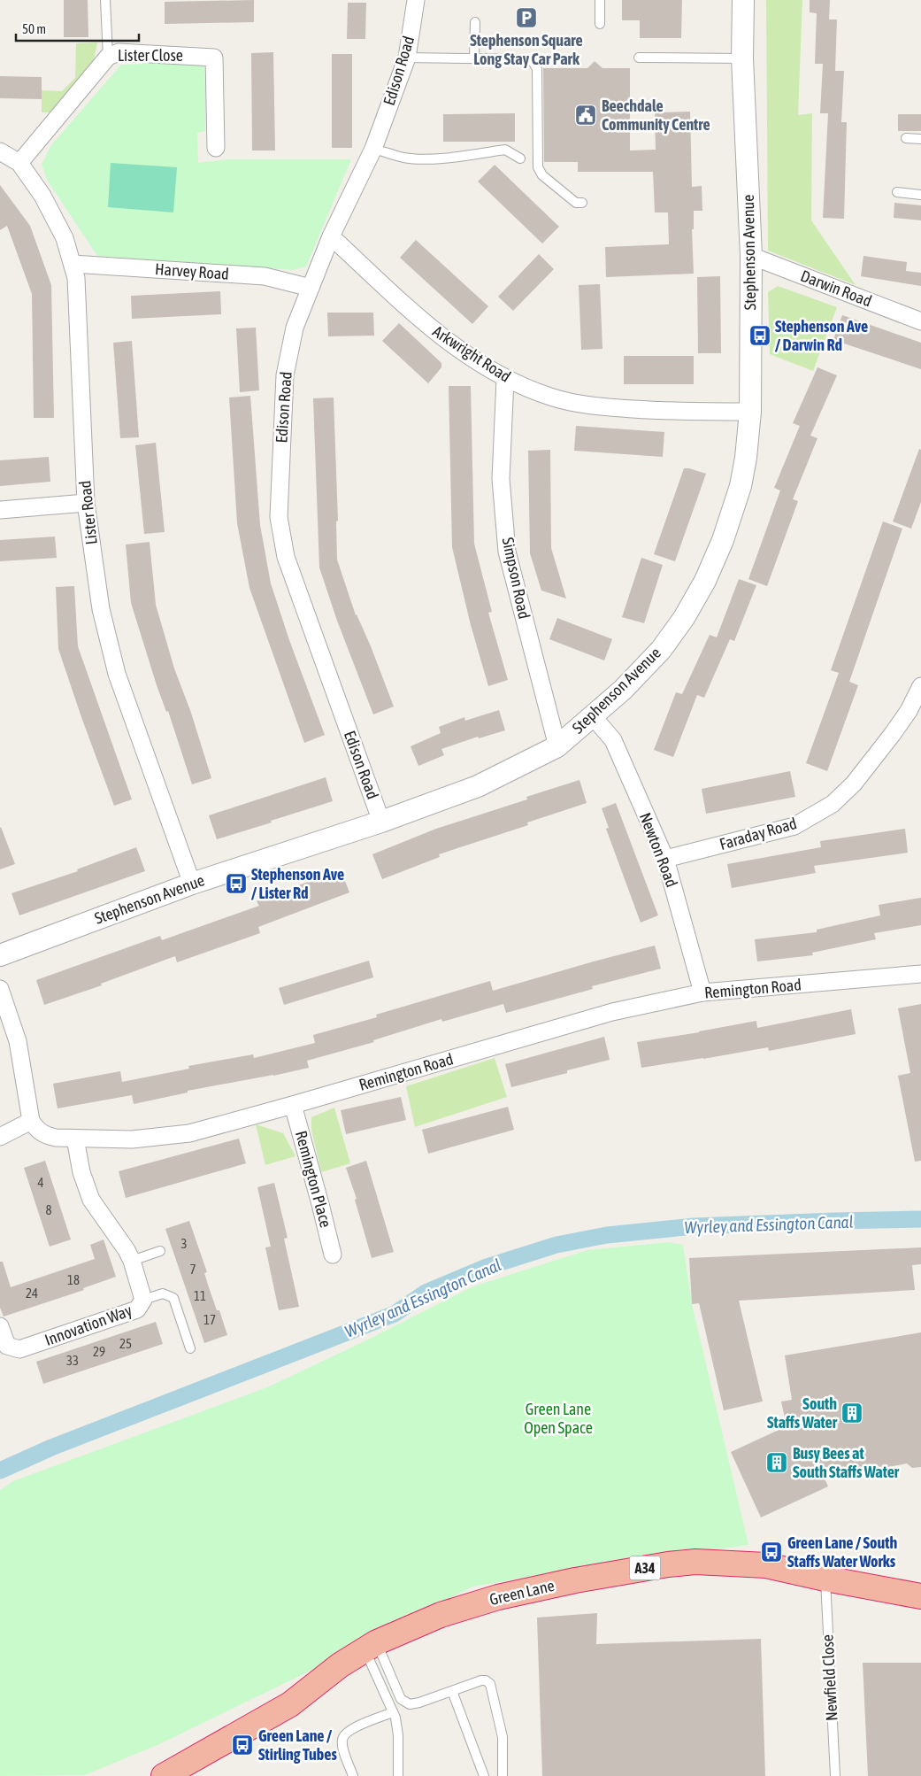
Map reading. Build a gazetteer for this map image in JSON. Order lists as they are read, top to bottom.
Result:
{
  "streets": {
    "highway": ["A34", "Green Lane"],
    "street": [
      "Lister Close",
      "Edison Road",
      "Stephenson Avenue",
      "Harvey Road",
      "Darwin Road",
      "Arkwright Road",
      "Lister Road",
      "Simpson Road",
      "Faraday Road",
      "Newton Road",
      "Remington Road",
      "Remington Place",
      "Innovation Way"
    ],
    "lane": ["Newfield Close"]
  },
  "crossings": [
    ["Lister Close", "Lister Road"],
    ["Edison Road", "Stephenson Avenue"],
    ["Edison Road", "Harvey Road"],
    ["Edison Road", "Arkwright Road"],
    ["Stephenson Avenue", "Darwin Road"],
    ["Stephenson Avenue", "Arkwright Road"],
    ["Stephenson Avenue", "Lister Road"],
    ["Stephenson Avenue", "Simpson Road"],
    ["Stephenson Avenue", "Newton Road"],
    ["Harvey Road", "Lister Road"],
    ["Arkwright Road", "Simpson Road"],
    ["Faraday Road", "Newton Road"],
    ["Newton Road", "Remington Road"],
    ["Remington Road", "Remington Place"],
    ["Remington Road", "Innovation Way"],
    ["Green Lane", "Newfield Close"]
  ],
  "water": ["Wyrley and Essington Canal"],
  "parks": ["Green Lane Open Space"],
  "places": {
    "parking": ["Stephenson Square Long Stay Car Park"],
    "public building": ["Beechdale Community Centre"],
    "bus stop": [
      "Stephenson Ave / Darwin Rd",
      "Stephenson Ave / Lister Rd",
      "Green Lane / South Staffs Water Works",
      "Green Lane / Stirling Tubes"
    ],
    "building": ["South Staffs Water", "Busy Bees at South Staffs Water"]
  },
  "house_numbers": [
    "4",
    "8",
    "3",
    "7",
    "18",
    "24",
    "11",
    "17",
    "25",
    "29",
    "33"
  ],
  "scale_bar": "50 m"
}
